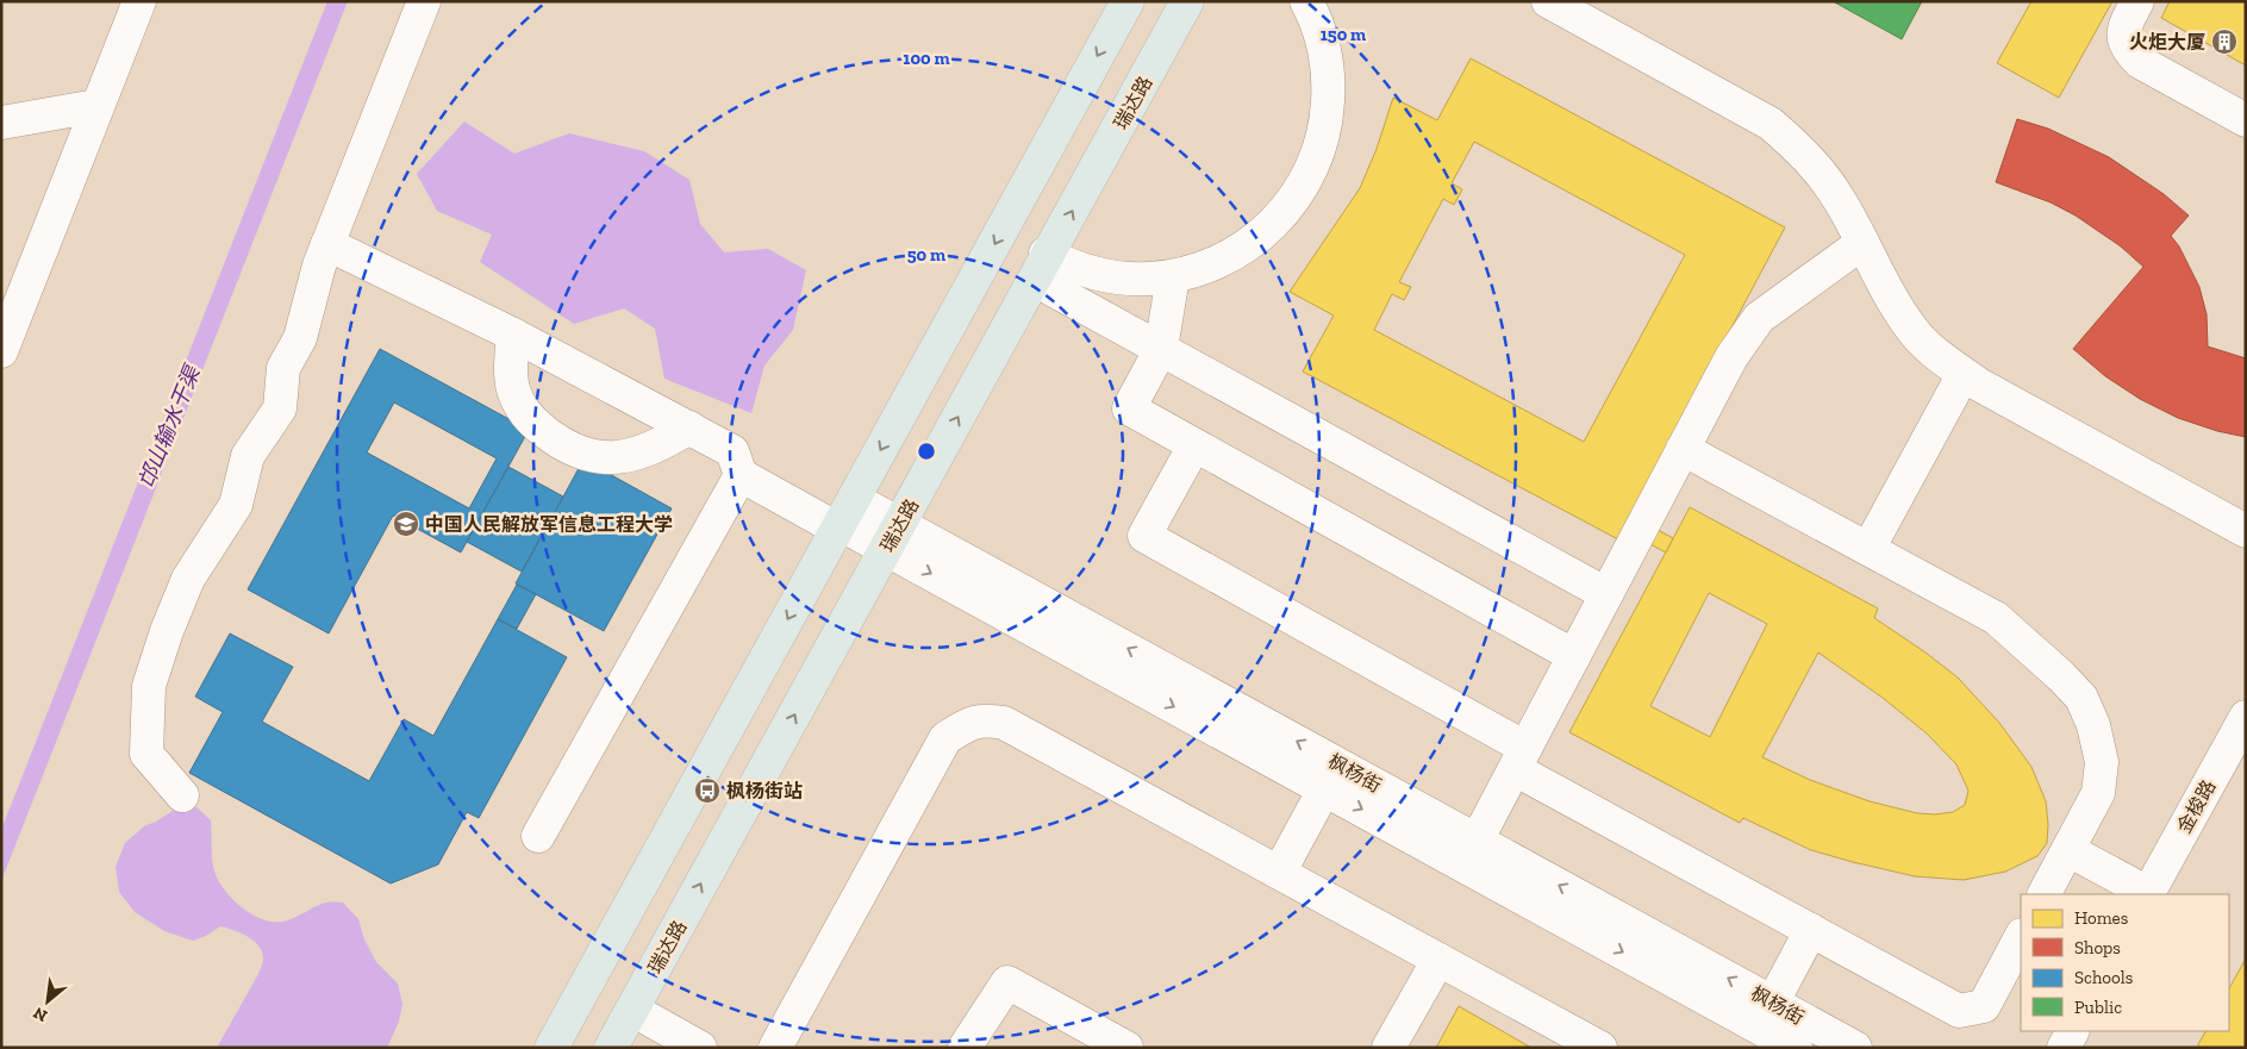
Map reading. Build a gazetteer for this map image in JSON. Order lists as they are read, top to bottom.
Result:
{
  "streets": {
    "main road": ["瑞达路"],
    "street": ["枫杨街", "金梭路"]
  },
  "crossings": [
    ["瑞达路", "枫杨街"]
  ],
  "water": ["邙山输水干渠"],
  "places": {
    "building": ["火炬大厦"],
    "school or university": ["中国人民解放军信息工程大学"],
    "bus stop": ["枫杨街站"]
  },
  "legend": [
    "Homes",
    "Shops",
    "Schools",
    "Public"
  ],
  "north": "bottom left",
  "rings": ["150 m", "100 m", "50 m"]
}
